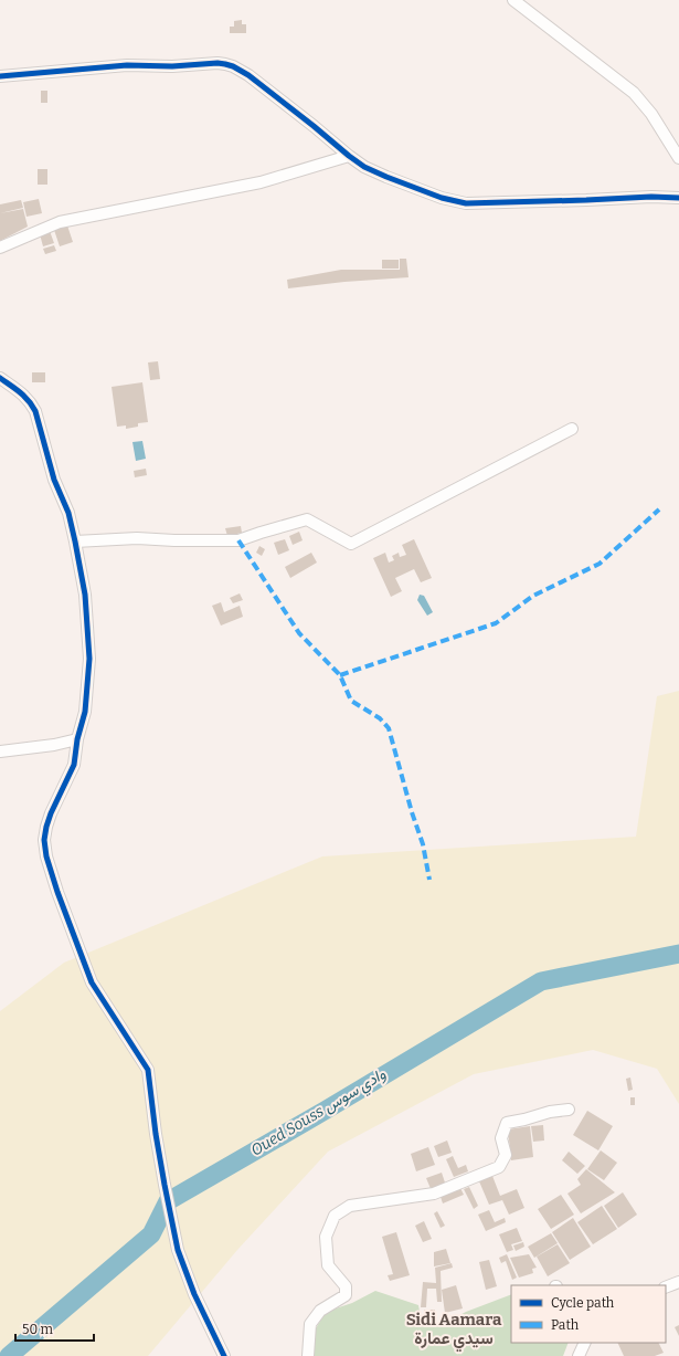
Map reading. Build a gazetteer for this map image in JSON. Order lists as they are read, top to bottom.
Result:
{
  "districts": ["Sidi Aamara سيدي عمارة"],
  "water": ["Oued Souss وادي سوس"],
  "legend": ["Cycle path", "Path"],
  "scale_bar": "50 m"
}
